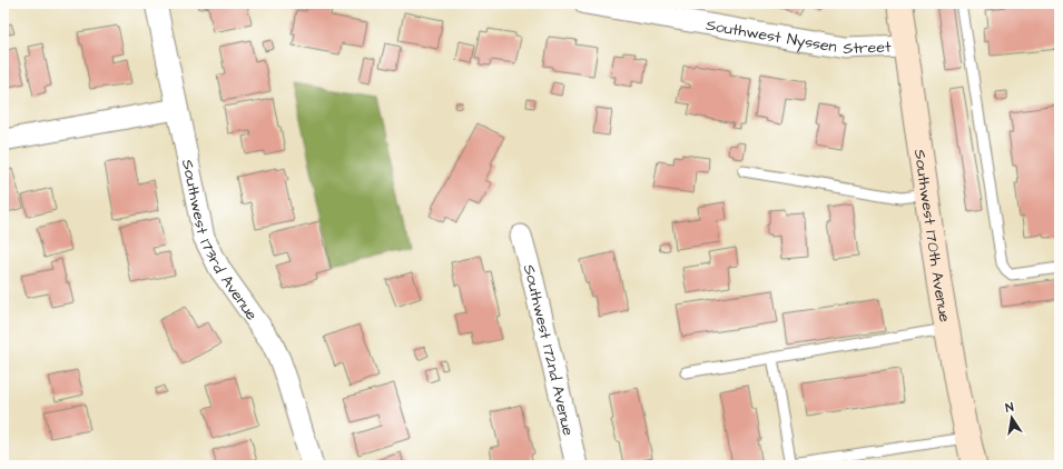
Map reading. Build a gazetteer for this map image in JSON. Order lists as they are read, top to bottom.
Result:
{
  "streets": {
    "main road": ["Southwest 170th Avenue"],
    "street": ["Southwest Nyssen Street", "Southwest 173rd Avenue", "Southwest 172nd Avenue"]
  },
  "crossings": [
    ["Southwest Nyssen Street", "Southwest 170th Avenue"]
  ],
  "north": "top"
}
